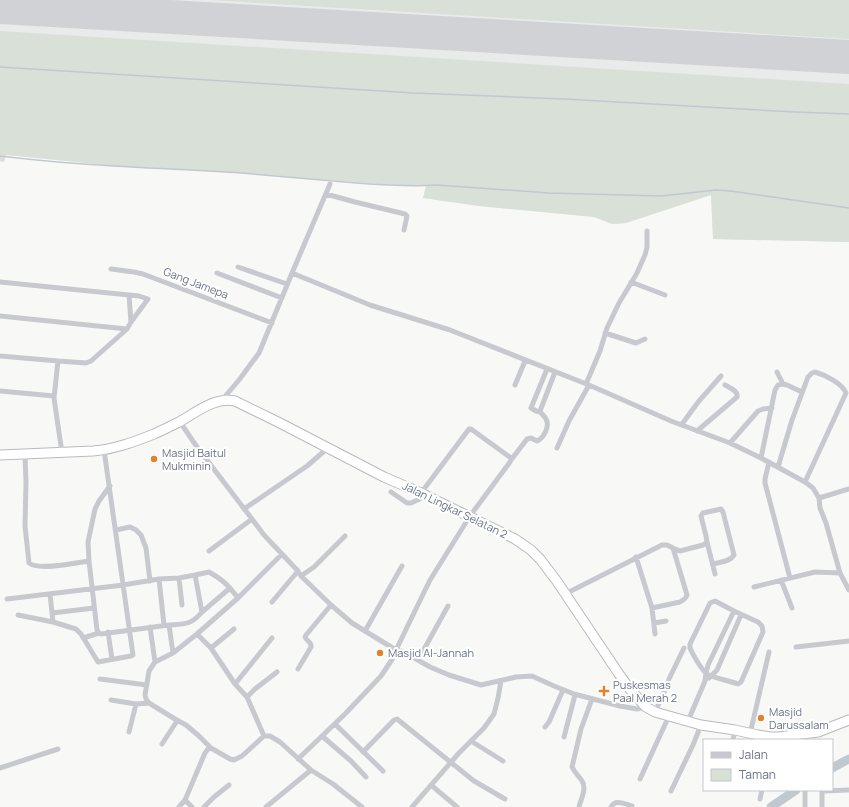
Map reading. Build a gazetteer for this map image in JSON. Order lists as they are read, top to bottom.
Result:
{
  "streets": {
    "highway": ["Jalan Lingkar Selatan 2"],
    "street": ["Gang Jamepa"]
  },
  "places": {
    "other": ["Masjid Baitul Mukminin", "Masjid Al-Jannah", "Masjid Darussalam"],
    "health": ["Puskesmas Paal Merah 2"]
  },
  "legend": ["Jalan", "Taman"]
}
